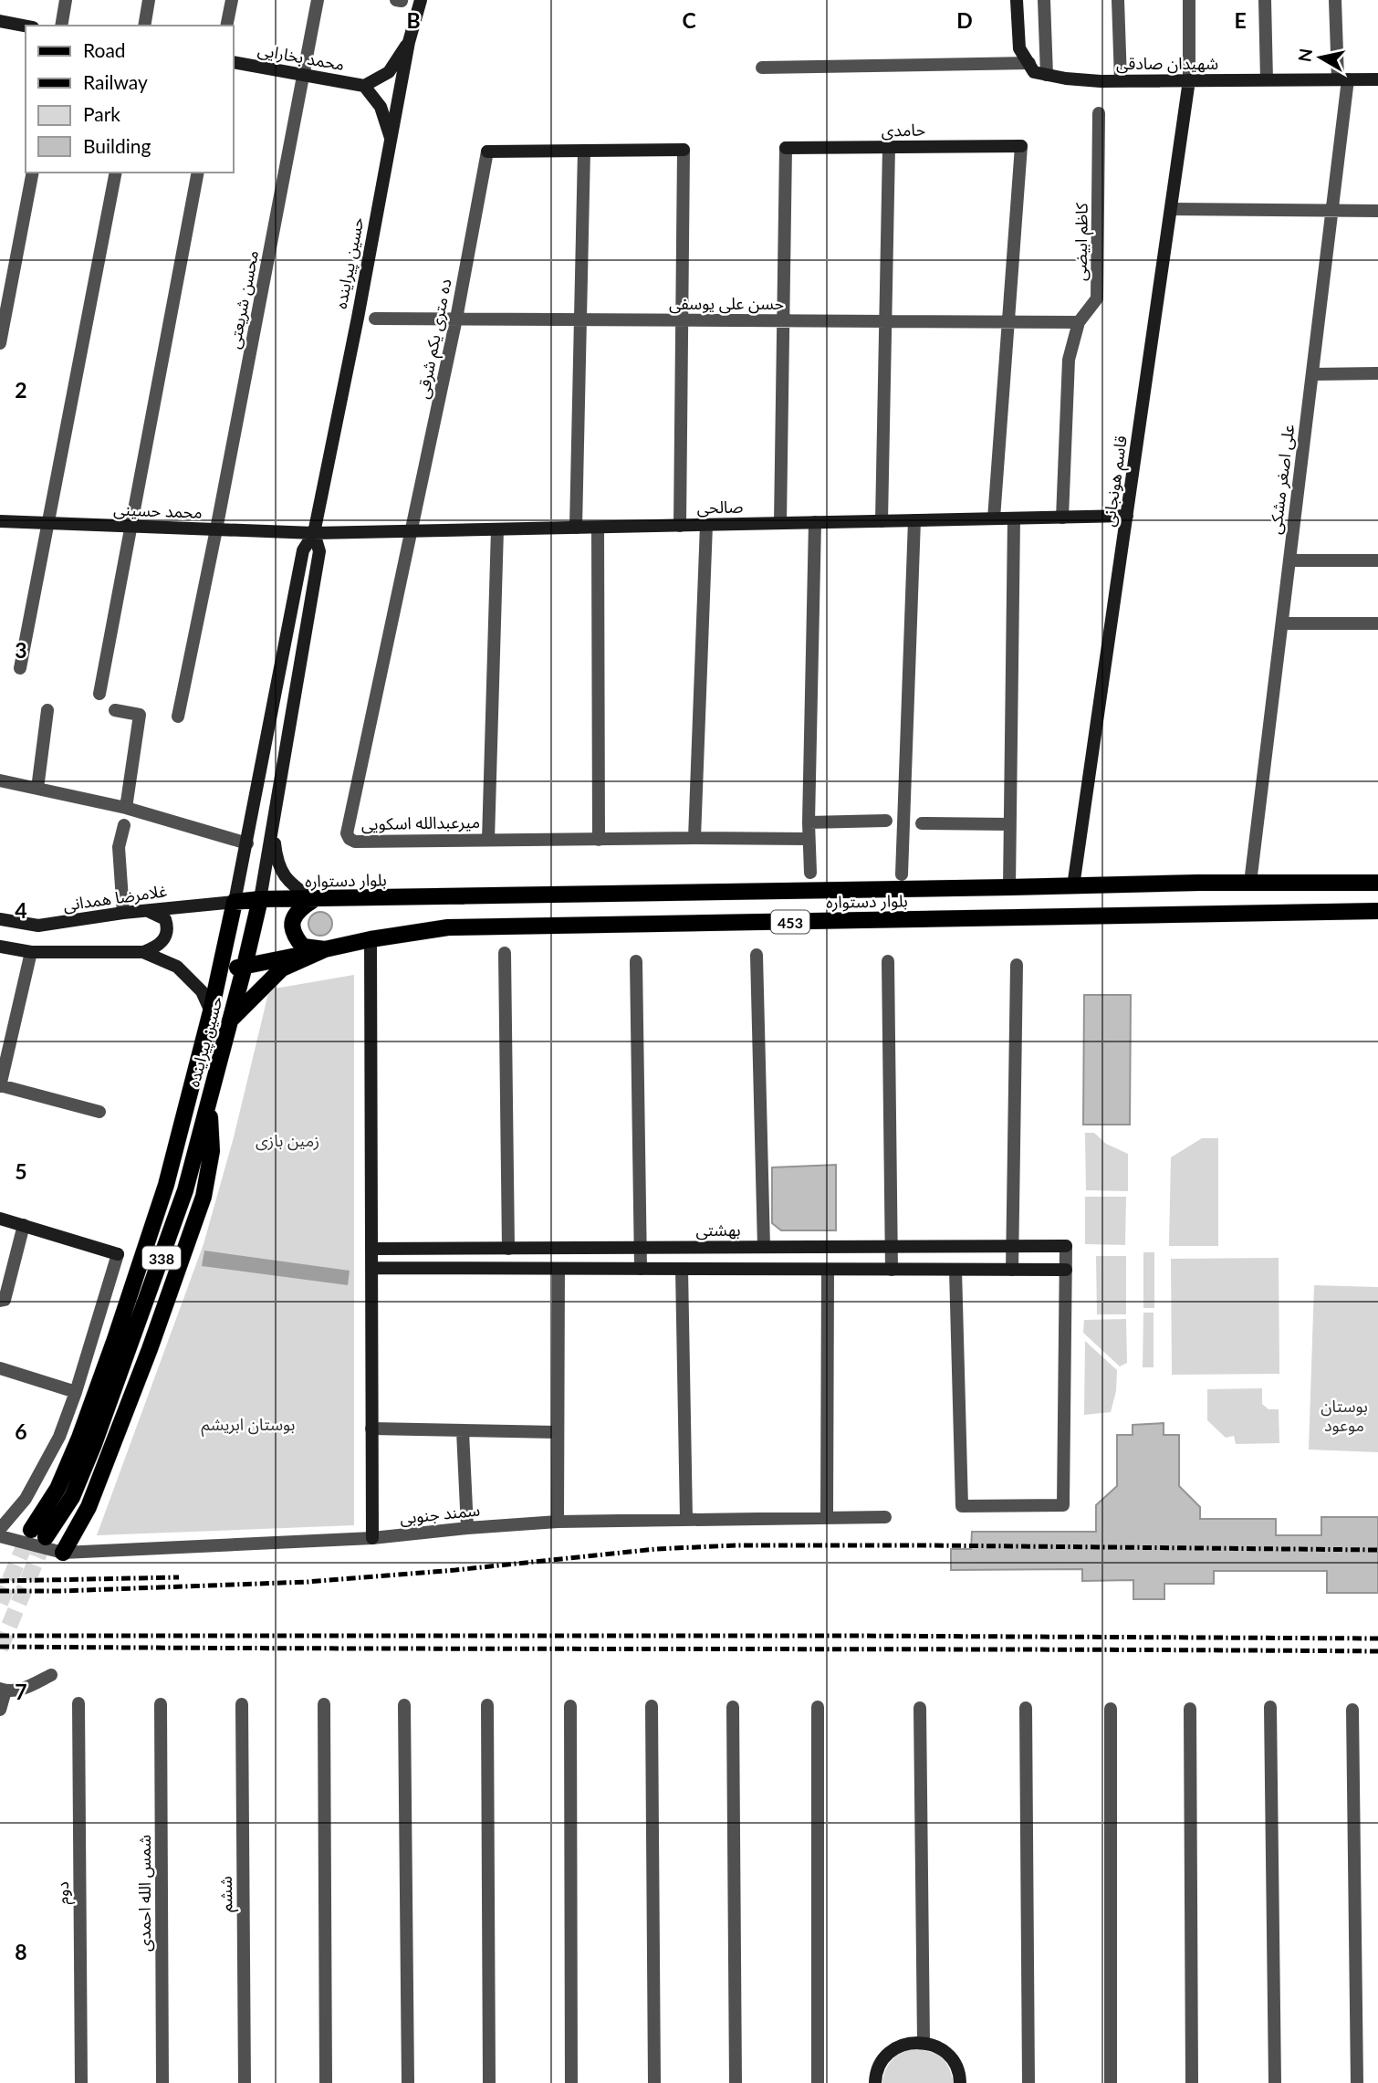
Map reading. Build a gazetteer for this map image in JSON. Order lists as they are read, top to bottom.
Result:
{
  "streets": {
    "main road": [
      "حسین پیراینده",
      "بلوار دستواره",
      "453",
      "338"
    ],
    "street": [
      "محمد بخارایی",
      "شهیدان صادقی",
      "حامدی",
      "کاظم ابیضی",
      "محسن شریعتی",
      "حسن علی یوسفی",
      "ده متری یکم شرقی",
      "علی اصغر مشکی",
      "قاسم هونجانی",
      "صالحی",
      "محمد حسینی",
      "میرعبدالله اسکویی",
      "غلامرضا همدانی",
      "بهشتی",
      "سمند جنوبی",
      "دوم",
      "شمس الله احمدی",
      "ششم"
    ]
  },
  "crossings": [
    ["محمد بخارایی", "محسن شریعتی"],
    ["شهیدان صادقی", "علی اصغر مشکی"],
    ["شهیدان صادقی", "قاسم هونجانی"],
    ["حامدی", "حسن علی یوسفی"],
    ["کاظم ابیضی", "حسن علی یوسفی"],
    ["کاظم ابیضی", "صالحی"],
    ["حسین پیراینده", "صالحی"],
    ["حسین پیراینده", "محمد حسینی"],
    ["حسین پیراینده", "بلوار دستواره"],
    ["حسین پیراینده", "غلامرضا همدانی"],
    ["محسن شریعتی", "محمد حسینی"],
    ["حسن علی یوسفی", "ده متری یکم شرقی"],
    ["ده متری یکم شرقی", "صالحی"],
    ["ده متری یکم شرقی", "میرعبدالله اسکویی"],
    ["علی اصغر مشکی", "بلوار دستواره"],
    ["قاسم هونجانی", "صالحی"],
    ["قاسم هونجانی", "بلوار دستواره"],
    ["صالحی", "محمد حسینی"],
    ["صالحی", "میرعبدالله اسکویی"],
    ["بلوار دستواره", "غلامرضا همدانی"]
  ],
  "parks": ["زمین بازی", "بوستان موعود", "بوستان ابریشم"],
  "legend": [
    "Road",
    "Railway",
    "Park",
    "Building"
  ],
  "north": "left",
  "grid": {
    "columns": [
      "B",
      "C",
      "D",
      "E"
    ],
    "rows": [
      "2",
      "3",
      "4",
      "5",
      "6",
      "7",
      "8"
    ]
  }
}
